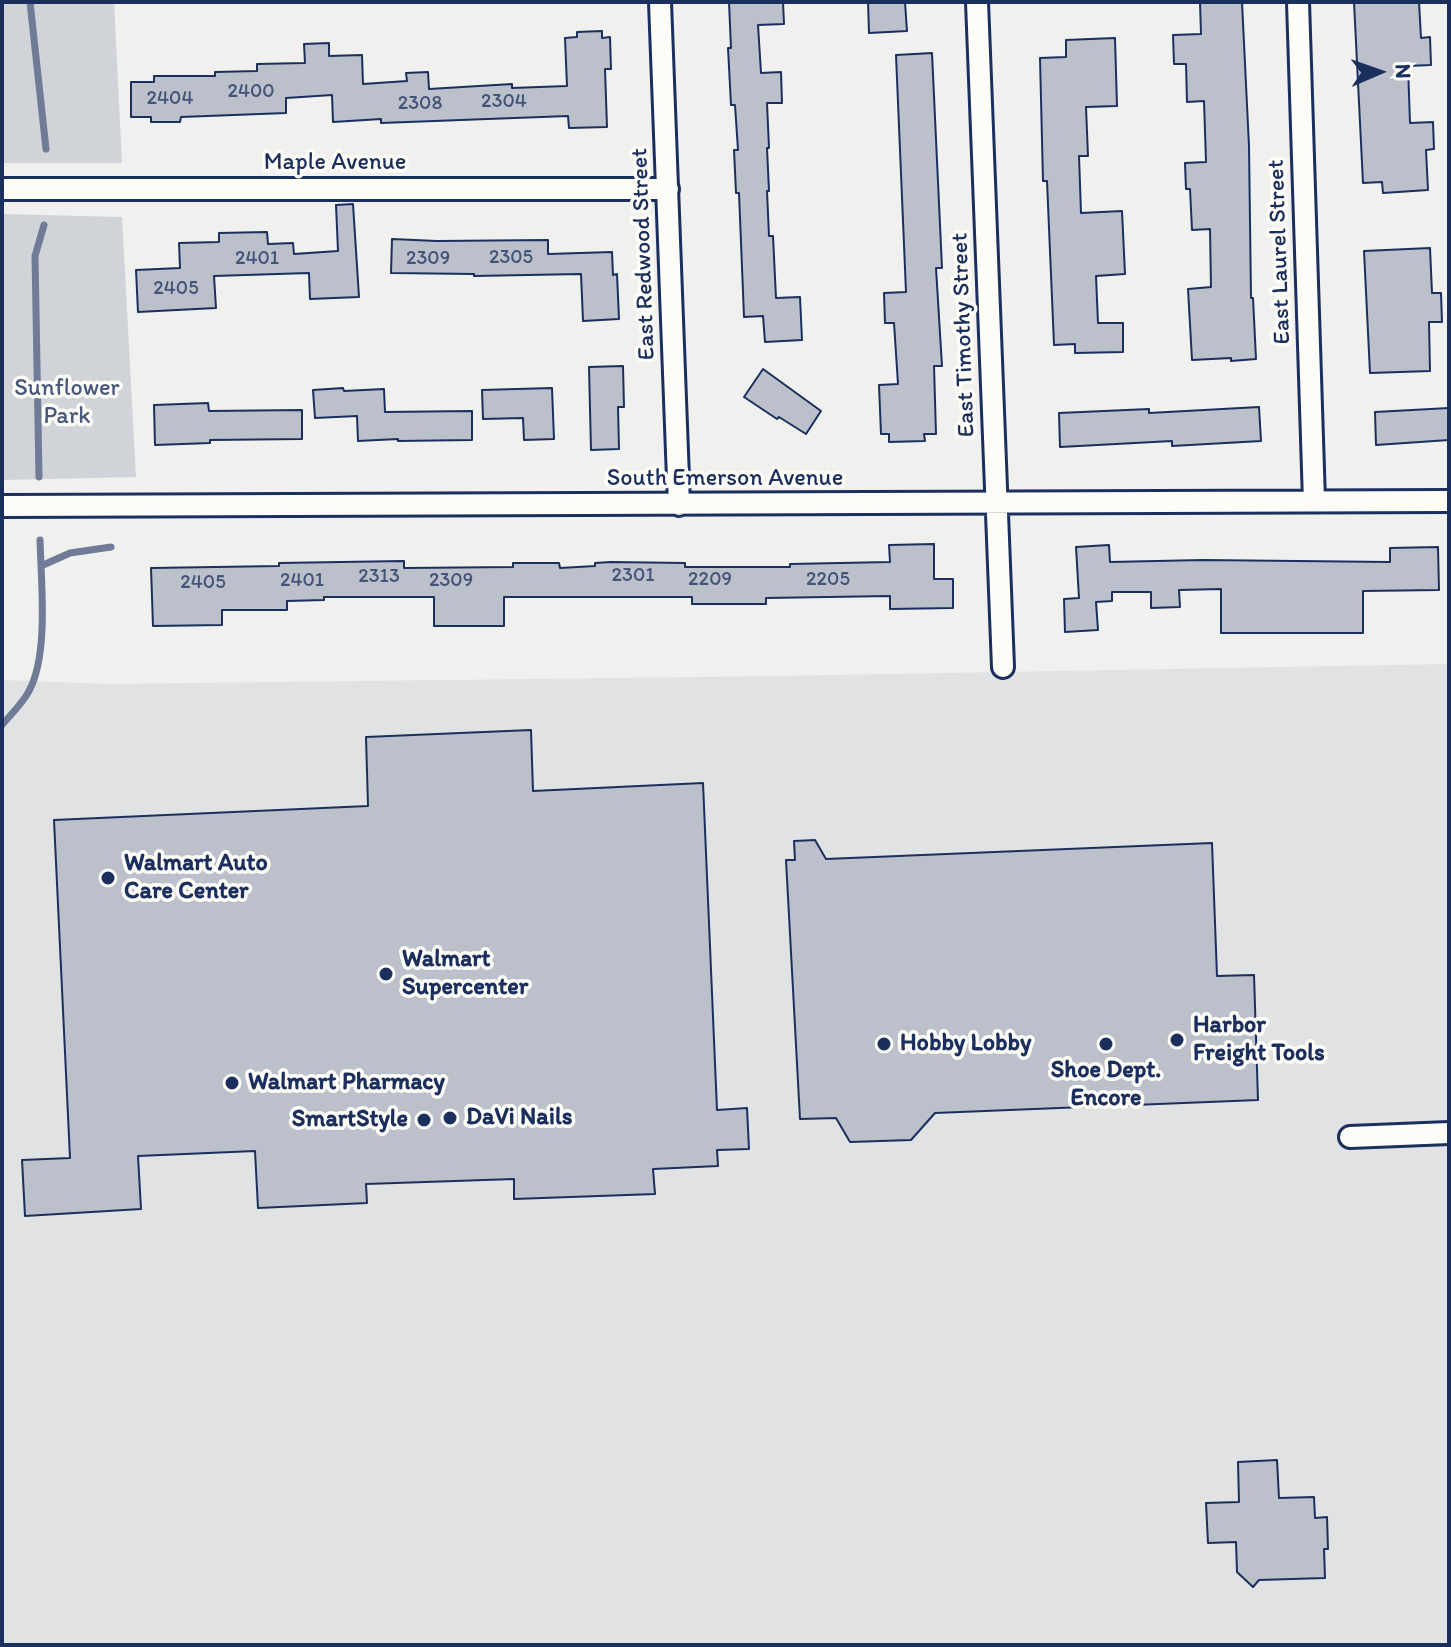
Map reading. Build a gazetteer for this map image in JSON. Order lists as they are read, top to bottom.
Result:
{
  "streets": {
    "street": [
      "Maple Avenue",
      "East Laurel Street",
      "East Redwood Street",
      "East Timothy Street",
      "South Emerson Avenue"
    ]
  },
  "crossings": [
    ["Maple Avenue", "East Redwood Street"],
    ["East Laurel Street", "South Emerson Avenue"],
    ["East Redwood Street", "South Emerson Avenue"],
    ["East Timothy Street", "South Emerson Avenue"]
  ],
  "parks": ["Sunflower Park"],
  "places": [
    "Walmart Auto Care Center",
    "Walmart Supercenter",
    "Harbor Freight Tools",
    "Hobby Lobby",
    "Shoe Dept. Encore",
    "Walmart Pharmacy",
    "DaVi Nails",
    "SmartStyle"
  ],
  "house_numbers": [
    "2400",
    "2404",
    "2304",
    "2308",
    "2305",
    "2401",
    "2309",
    "2405",
    "2301",
    "2313",
    "2209",
    "2205",
    "2401",
    "2309",
    "2405"
  ],
  "north": "right"
}
